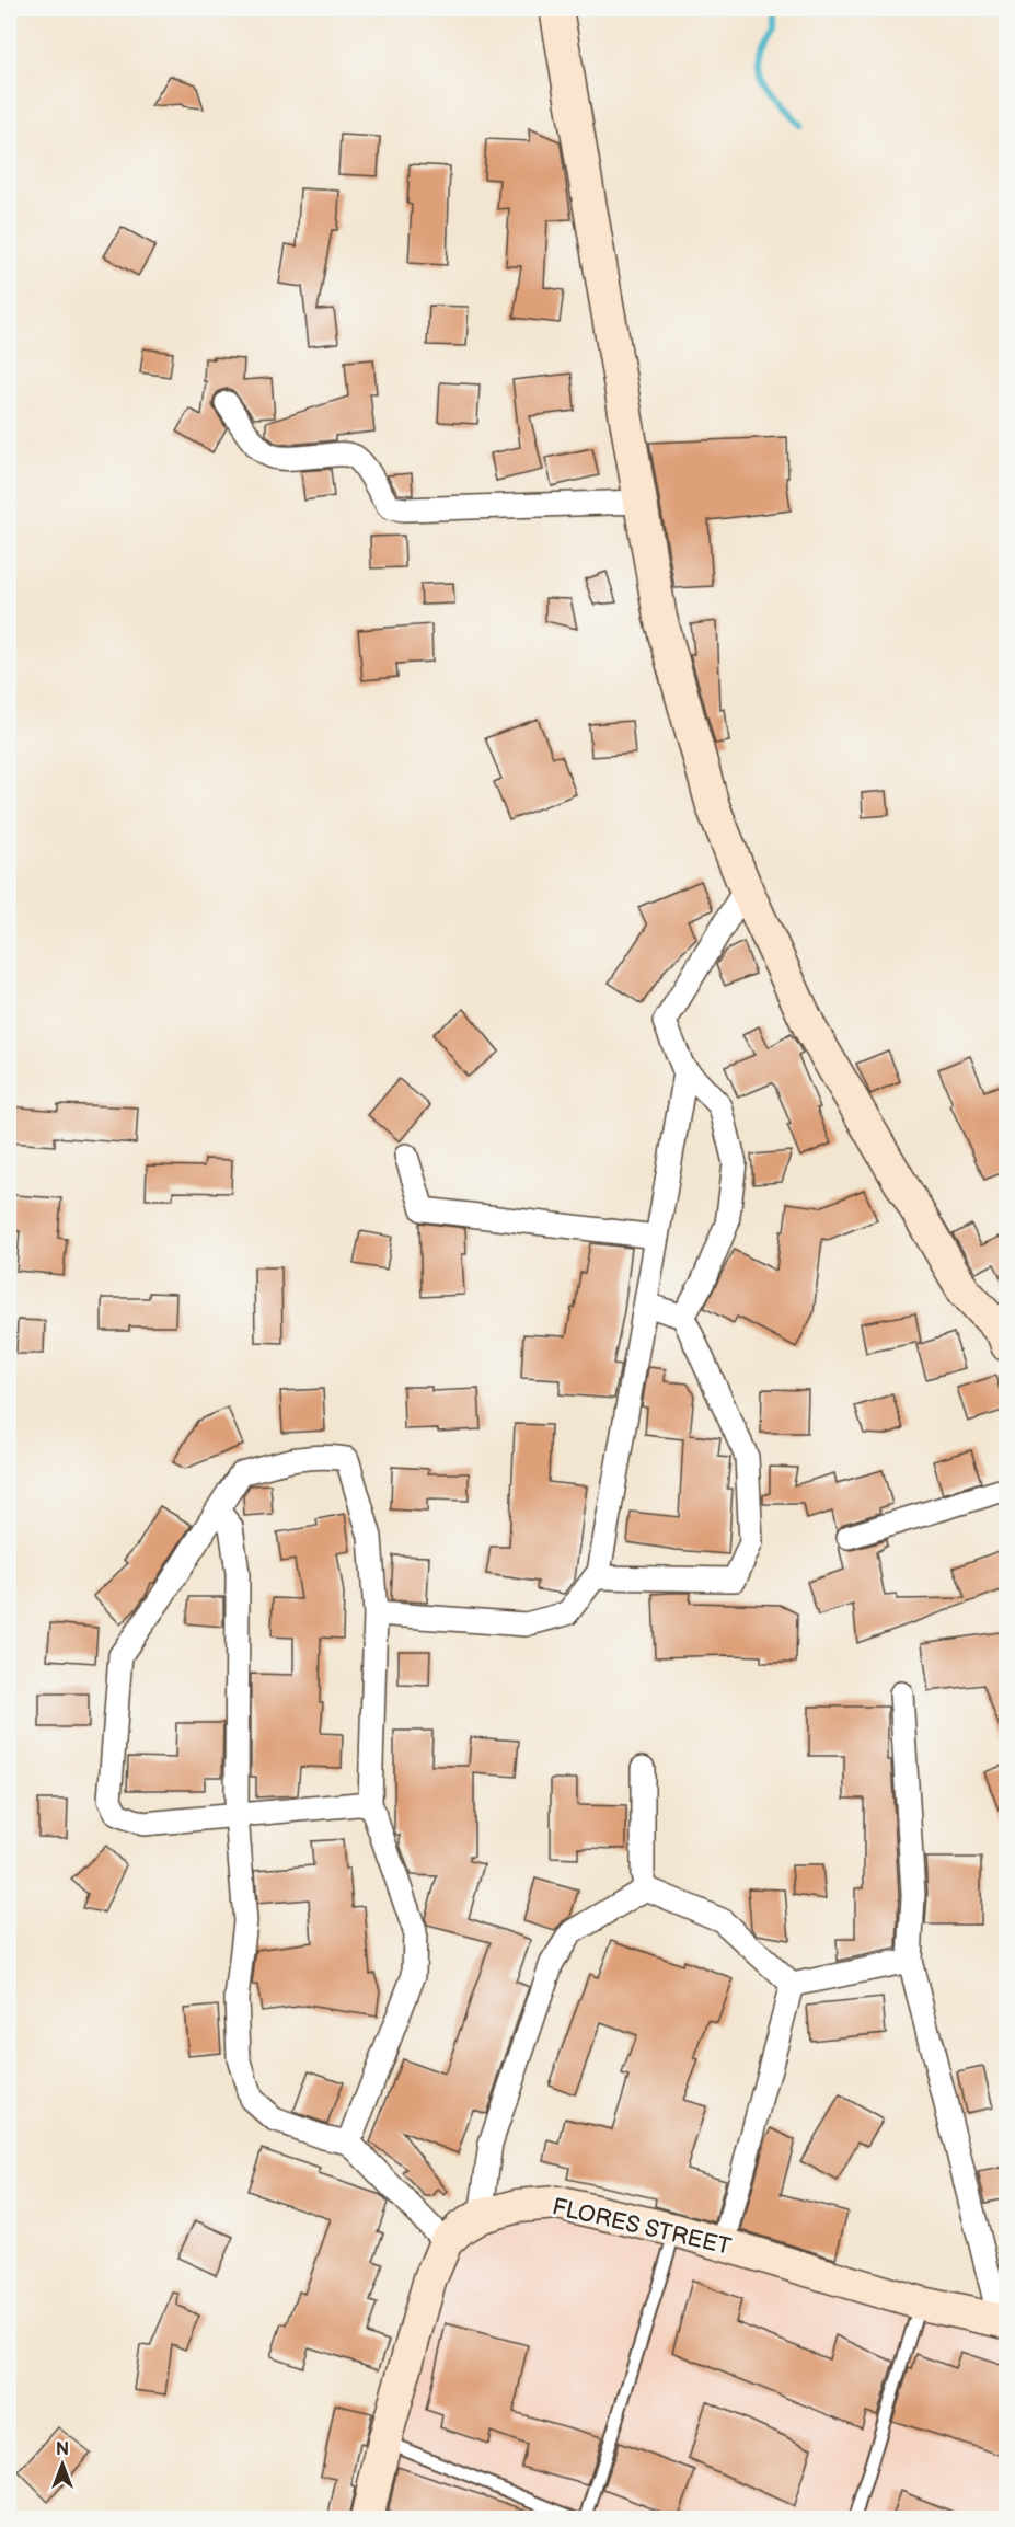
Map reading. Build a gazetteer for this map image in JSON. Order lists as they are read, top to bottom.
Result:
{
  "streets": {
    "street": ["FLORES STREET"]
  },
  "north": "top"
}
